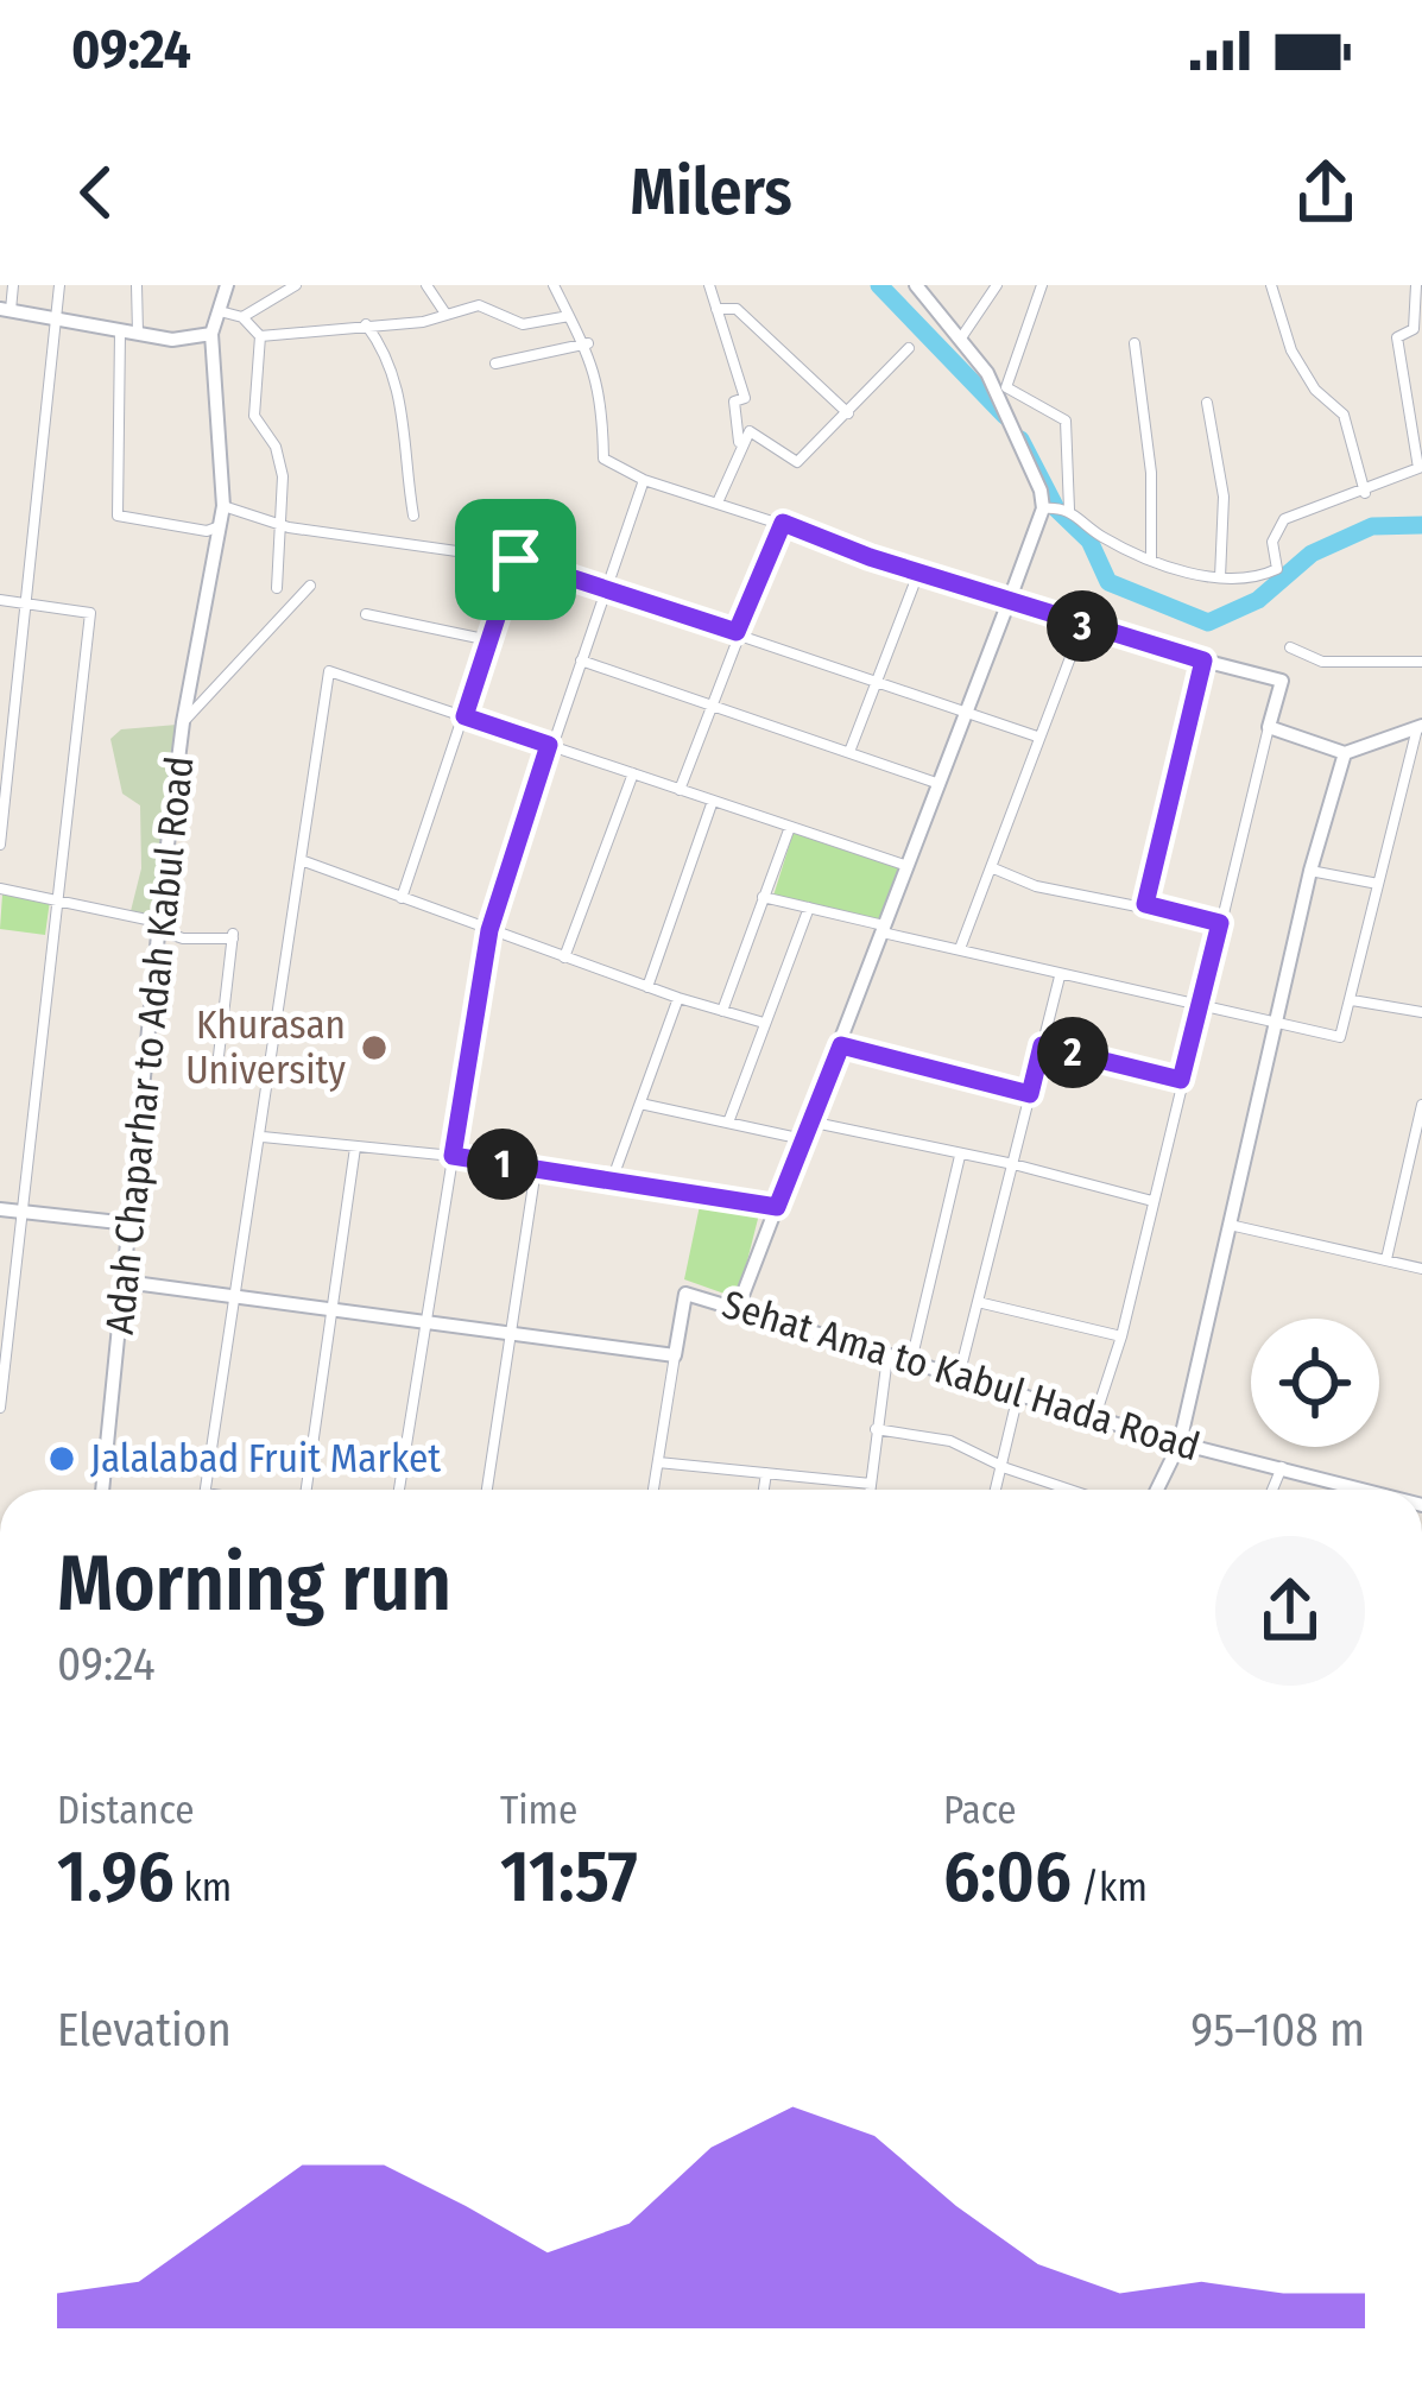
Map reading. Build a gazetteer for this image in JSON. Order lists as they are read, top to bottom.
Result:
{
  "streets": {
    "main road": ["Adah Chaparhar to Adah Kabul Road", "Sehat Ama to Kabul Hada Road"]
  },
  "crossings": [
    ["Adah Chaparhar to Adah Kabul Road", "Sehat Ama to Kabul Hada Road"]
  ],
  "places": ["Khurasan University", "Jalalabad Fruit Market"],
  "page": {
    "status": "09:24",
    "header": "Milers",
    "pins": ["3", "2", "1"],
    "heading": ["Morning run", "09:24"],
    "stats": [
      ["Distance", "1.96 km"],
      ["Time", "11:57"],
      ["Pace", "6:06 /km"]
    ],
    "chart": ["Elevation", "95–108 m"]
  }
}
